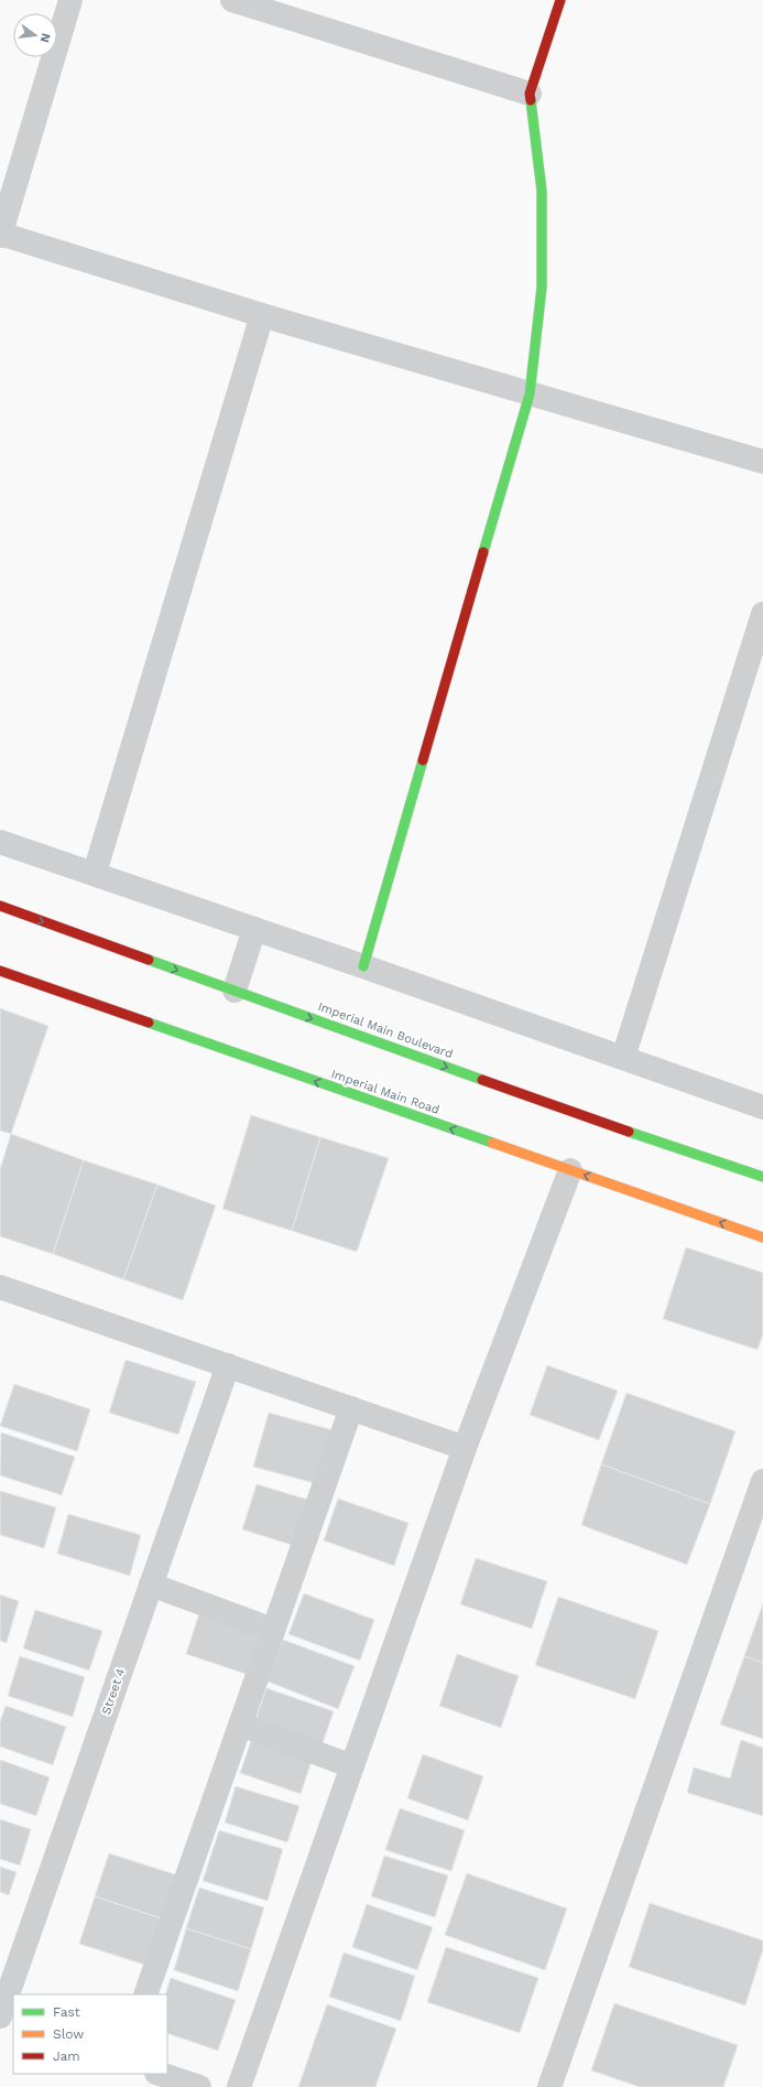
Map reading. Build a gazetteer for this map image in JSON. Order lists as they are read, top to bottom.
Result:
{
  "streets": {
    "street": ["Imperial Main Boulevard", "Imperial Main Road", "Street 4"]
  },
  "one_way": ["Imperial Main Road"],
  "legend": ["Fast", "Slow", "Jam"],
  "north": "right"
}
